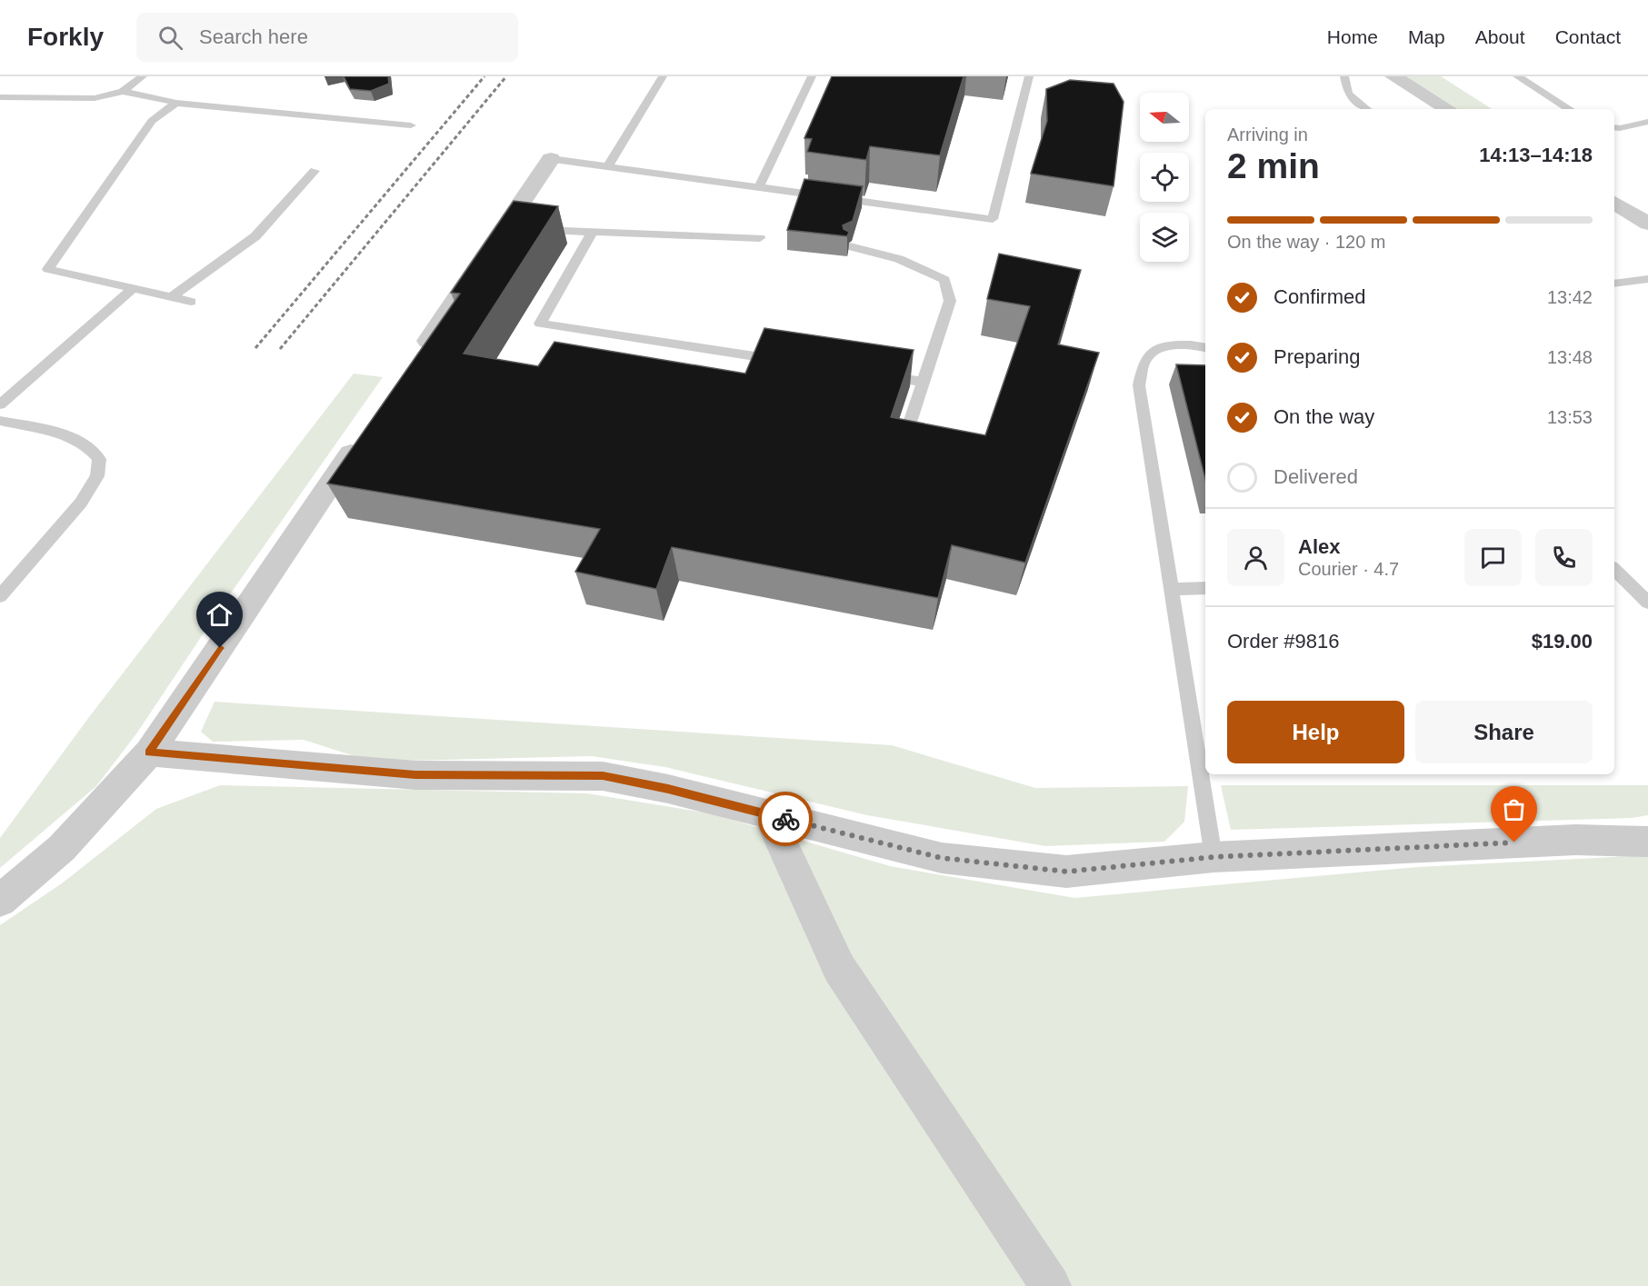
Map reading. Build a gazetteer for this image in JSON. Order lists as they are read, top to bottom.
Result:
{
  "north": "left",
  "page": {
    "header": "Forkly",
    "search": "Search here",
    "nav": [
      "Home",
      "Map",
      "About",
      "Contact"
    ],
    "heading": ["2 min", "Arriving in", "14:13–14:18"],
    "panel": [
      "Alex",
      "Courier · 4.7",
      "Order #9816",
      "$19.00"
    ],
    "bar": "On the way · 120 m",
    "list": [
      ["Confirmed", "13:42"],
      ["Preparing", "13:48"],
      ["On the way", "13:53"],
      "Delivered"
    ],
    "buttons": ["Help", "Share"]
  }
}
